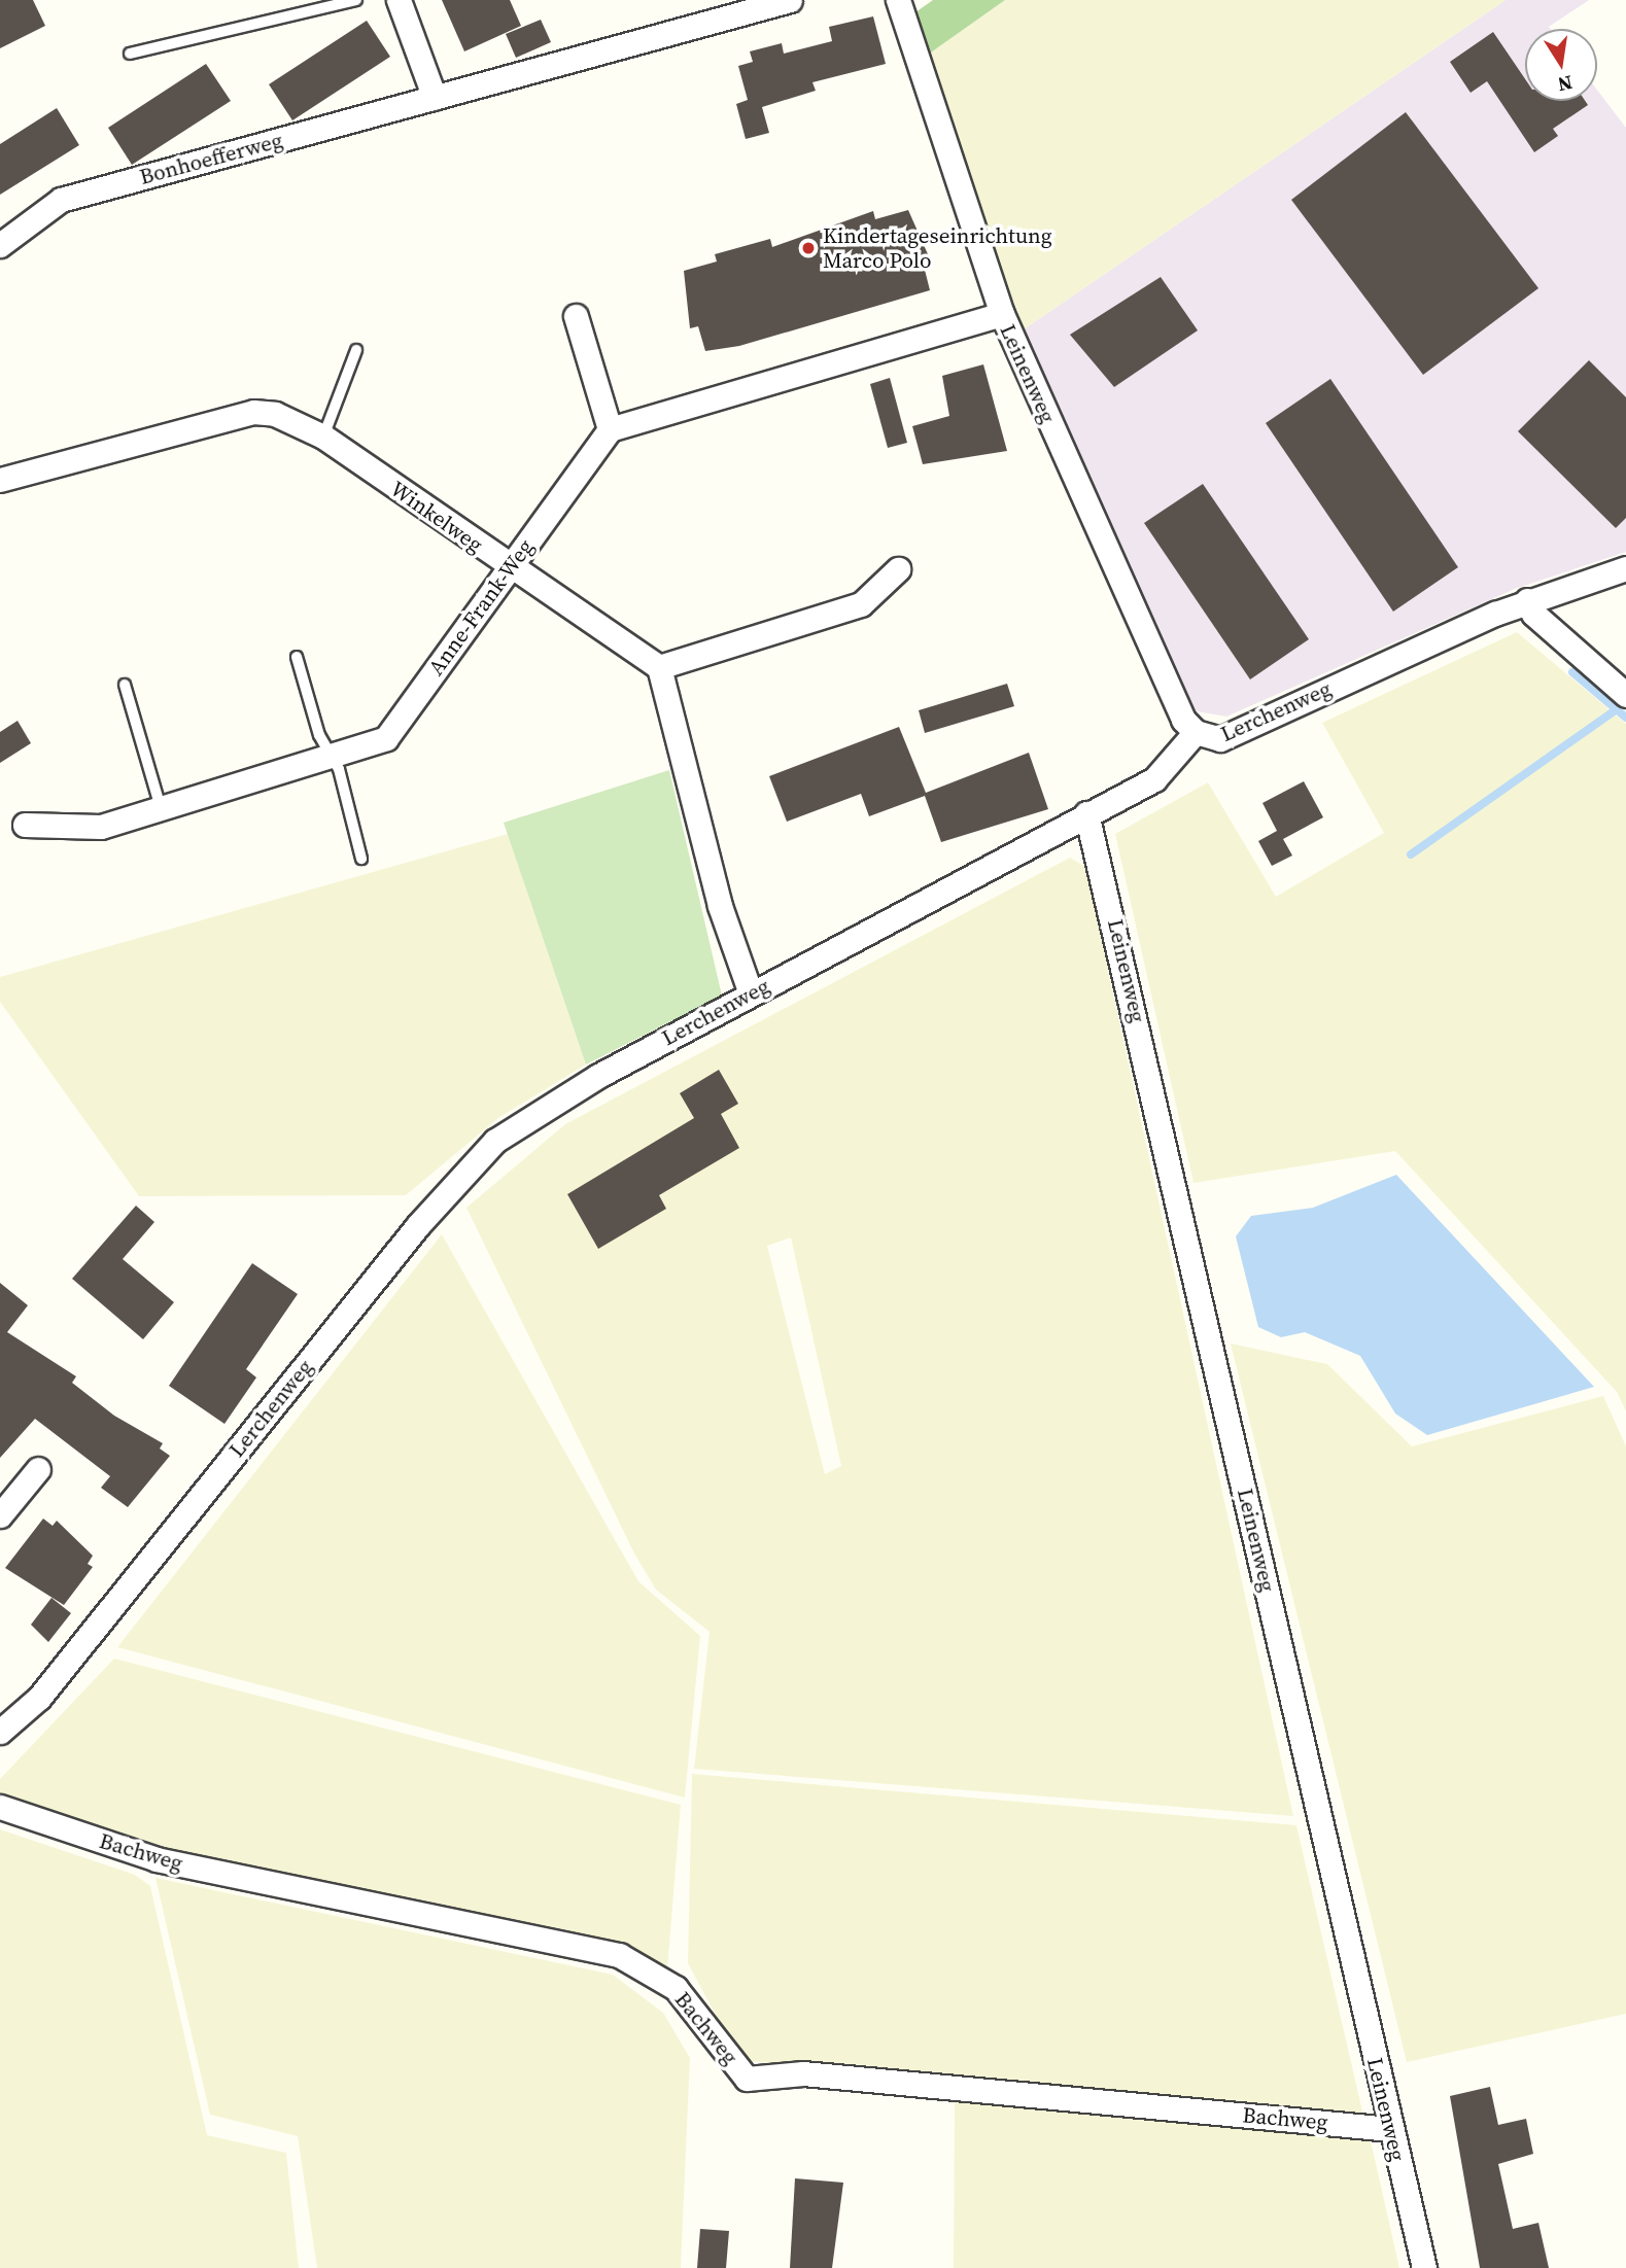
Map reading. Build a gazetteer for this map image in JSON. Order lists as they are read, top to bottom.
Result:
{
  "streets": {
    "street": [
      "Bonhoefferweg",
      "Leinenweg",
      "Winkelweg",
      "Anne-Frank-Weg",
      "Lerchenweg",
      "Bachweg"
    ]
  },
  "crossings": [
    ["Leinenweg", "Lerchenweg"],
    ["Leinenweg", "Bachweg"],
    ["Winkelweg", "Anne-Frank-Weg"]
  ],
  "places": ["Kindertageseinrichtung Marco Polo"],
  "north": "bottom"
}
